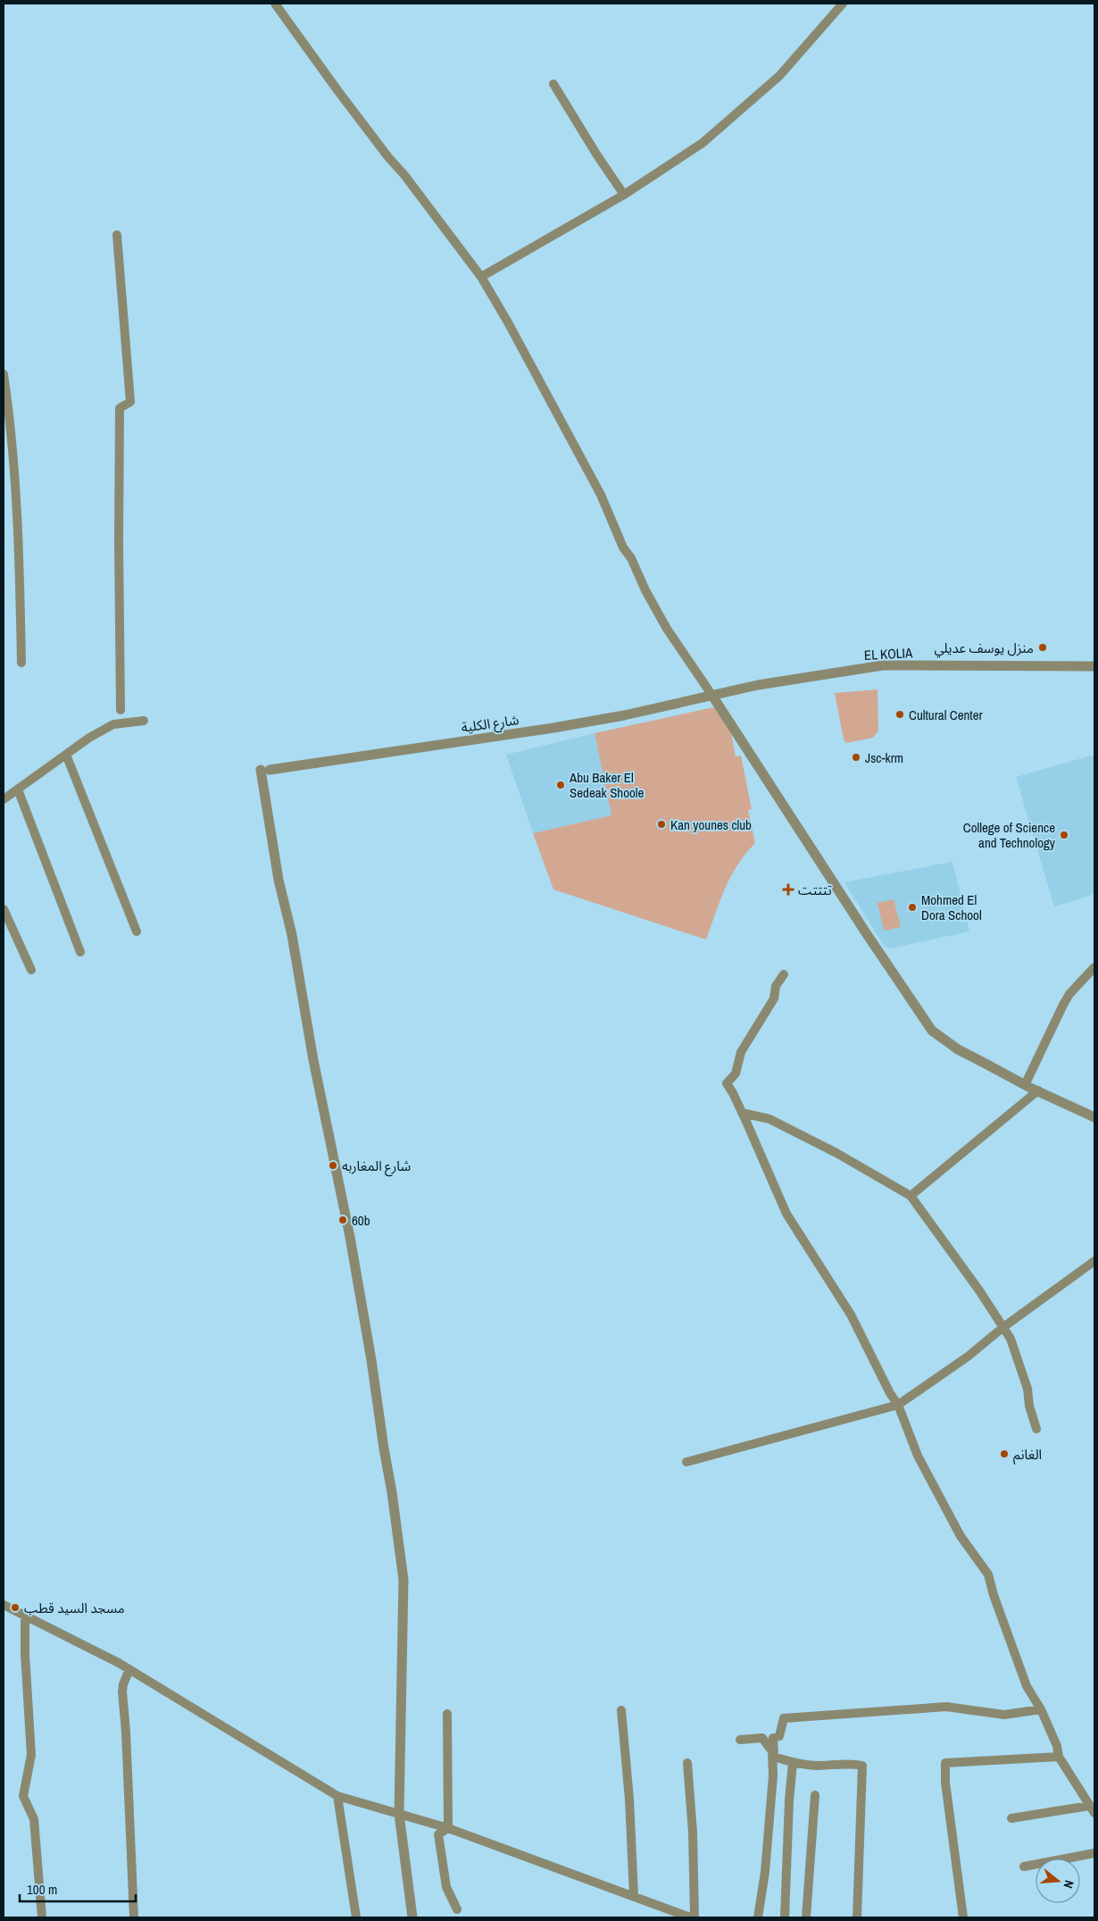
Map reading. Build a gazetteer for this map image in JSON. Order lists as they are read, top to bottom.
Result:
{
  "streets": {
    "street": ["EL KOLIA", "شارع الكلية"]
  },
  "crossings": [
    ["EL KOLIA", "شارع الكلية"]
  ],
  "places": {
    "other": [
      "منزل يوسف عديلي",
      "Cultural Center",
      "Jsc-krm",
      "Abu Baker El Sedeak Shoole",
      "Kan younes club",
      "College of Science and Technology",
      "Mohmed El Dora School",
      "شارع المغاربه",
      "60b",
      "الغانم",
      "مسجد السيد قطب"
    ],
    "health": ["تتتتت"]
  },
  "scale_bar": "100 m",
  "north": "right"
}
